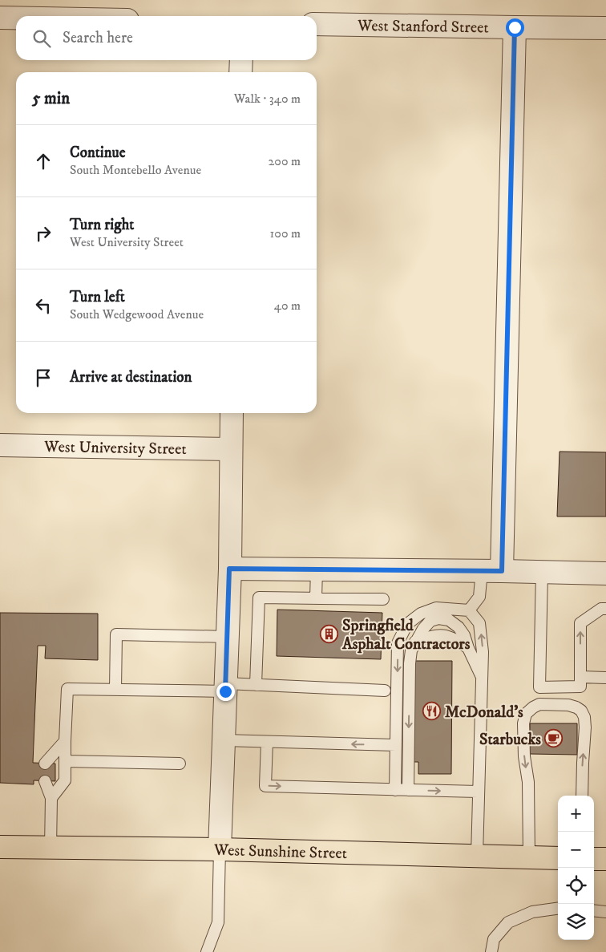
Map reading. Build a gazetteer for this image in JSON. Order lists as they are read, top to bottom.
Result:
{
  "streets": {
    "main road": ["West Sunshine Street"],
    "street": ["West Stanford Street", "West University Street"]
  },
  "places": {
    "building": ["Springfield Asphalt Contractors"],
    "restaurant": ["McDonald's"],
    "cafe": ["Starbucks"]
  },
  "page": {
    "search": "Search here",
    "heading": ["5 min", "Walk · 340 m"],
    "list": [
      ["Continue", "South Montebello Avenue", "200 m"],
      ["Turn right", "West University Street", "100 m"],
      ["Turn left", "South Wedgewood Avenue", "40 m"],
      "Arrive at destination"
    ],
    "map_buttons": ["+", "−"]
  }
}
